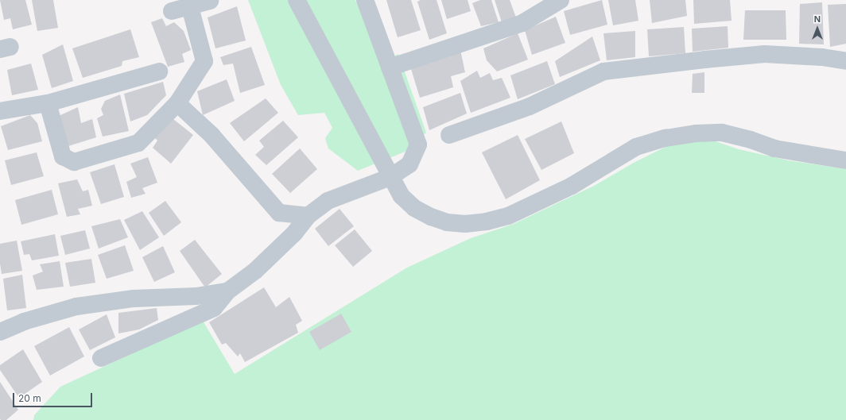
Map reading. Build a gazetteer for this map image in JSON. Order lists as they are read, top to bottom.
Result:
{
  "scale_bar": "20 m",
  "north": "top"
}
